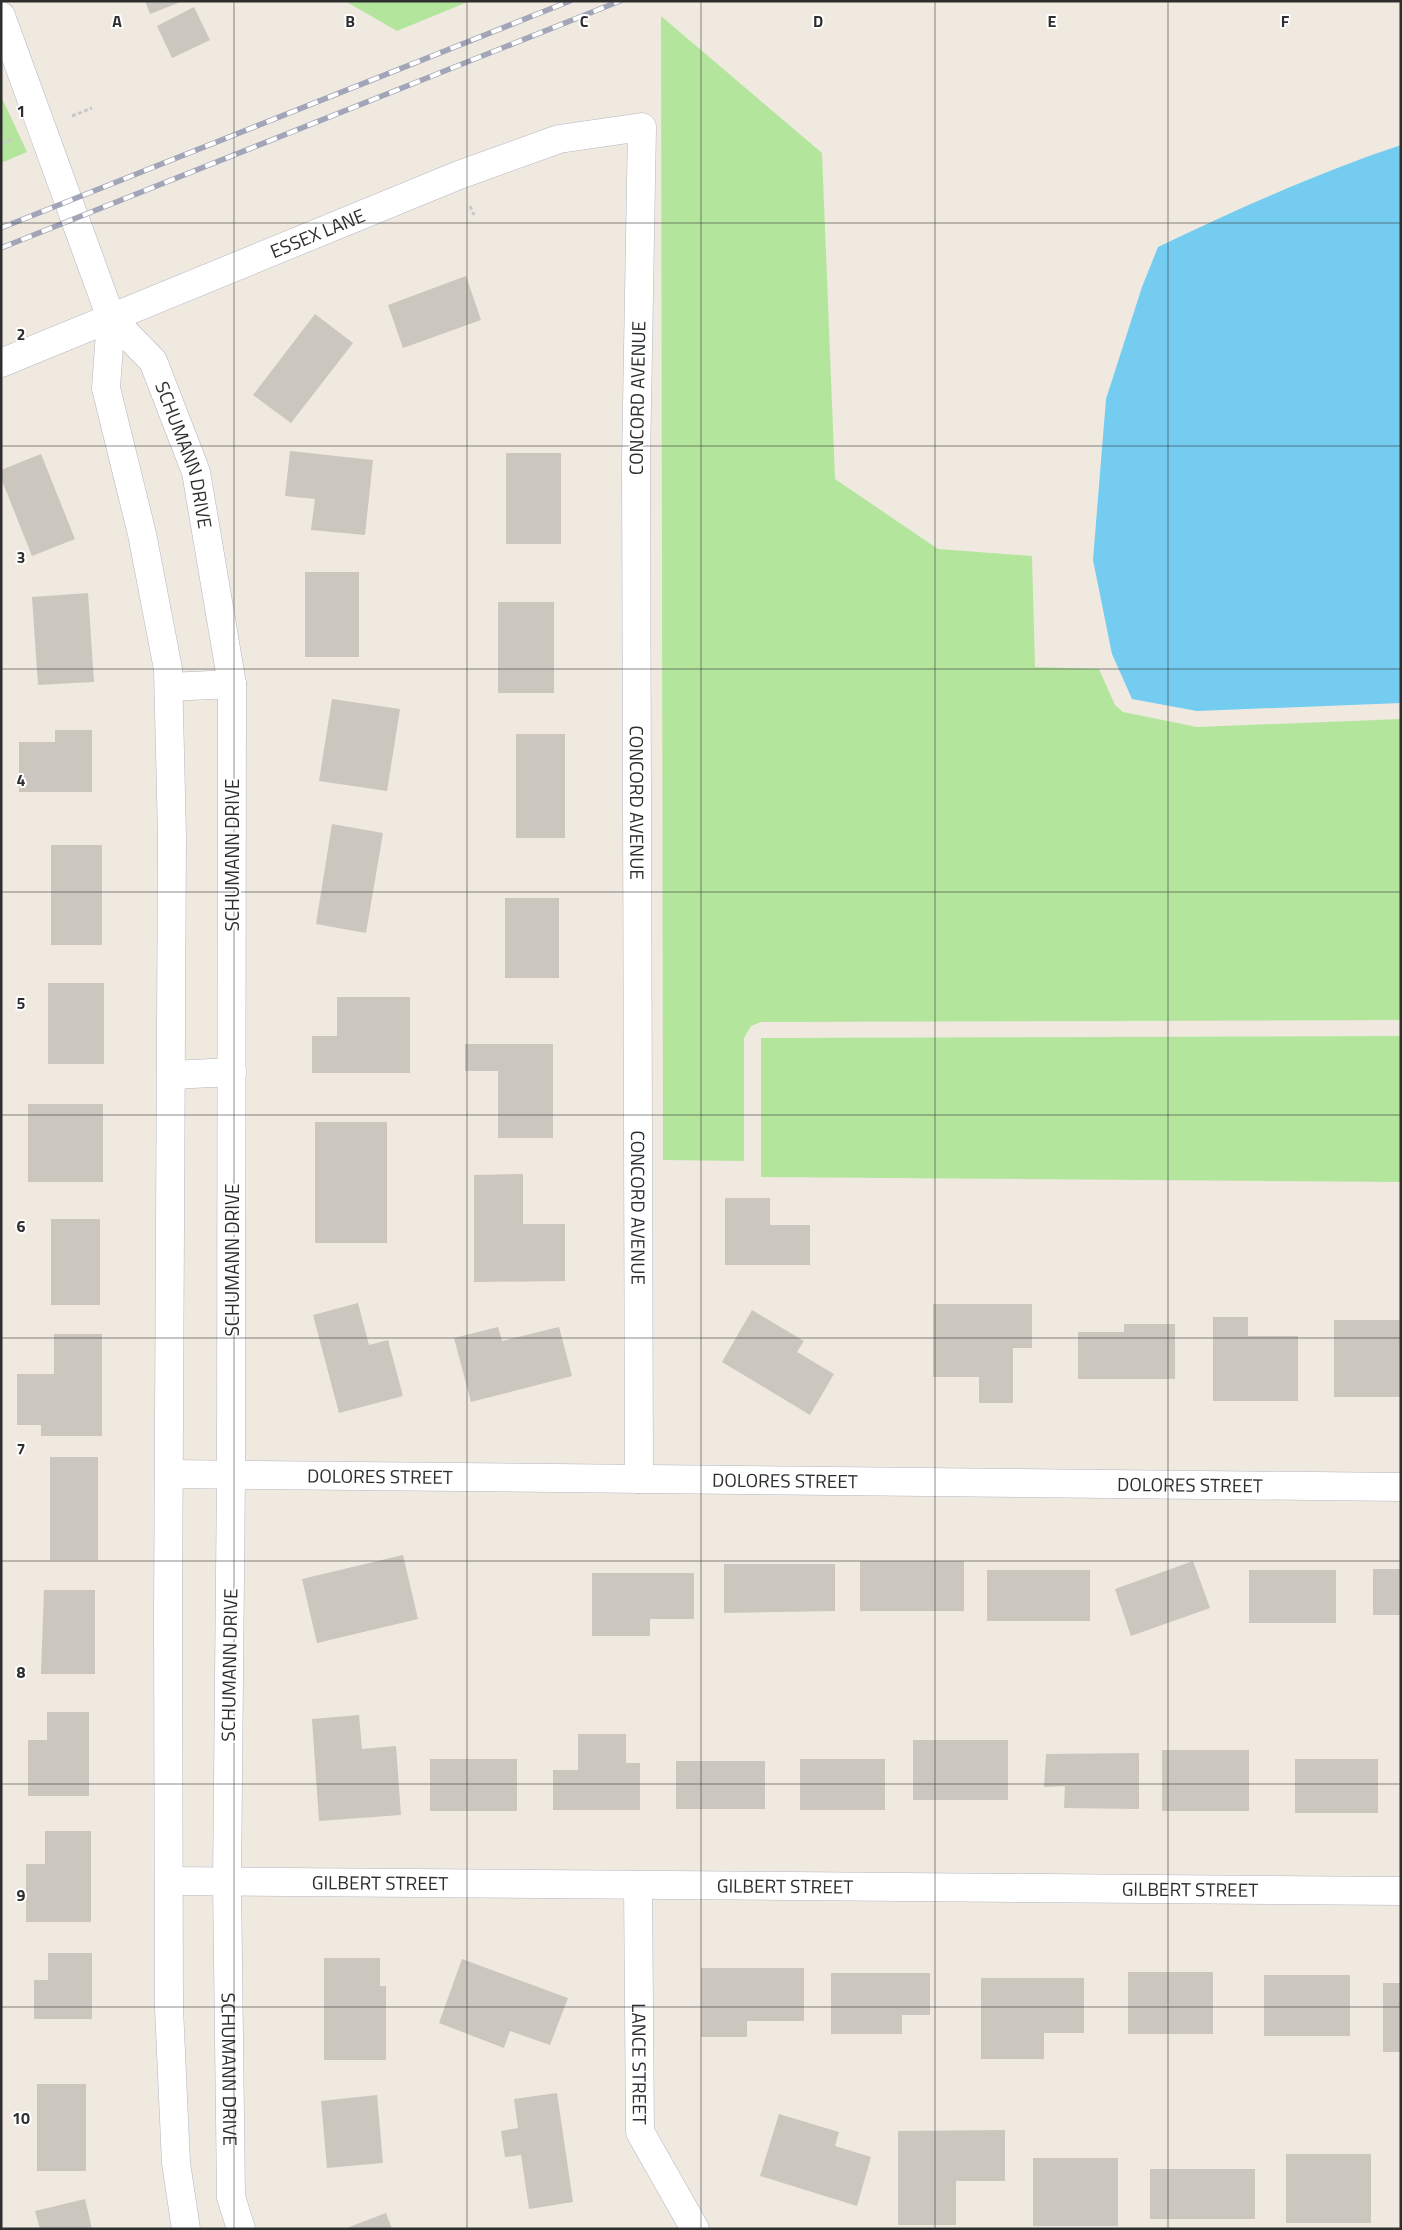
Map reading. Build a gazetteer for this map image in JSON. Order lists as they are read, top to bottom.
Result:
{
  "streets": {
    "street": [
      "ESSEX LANE",
      "CONCORD AVENUE",
      "SCHUMANN DRIVE",
      "DOLORES STREET",
      "GILBERT STREET",
      "LANCE STREET"
    ]
  },
  "crossings": [
    ["ESSEX LANE", "CONCORD AVENUE"],
    ["ESSEX LANE", "SCHUMANN DRIVE"],
    ["CONCORD AVENUE", "DOLORES STREET"],
    ["SCHUMANN DRIVE", "DOLORES STREET"],
    ["SCHUMANN DRIVE", "GILBERT STREET"],
    ["GILBERT STREET", "LANCE STREET"]
  ],
  "grid": {
    "columns": [
      "A",
      "B",
      "C",
      "D",
      "E",
      "F"
    ],
    "rows": [
      "1",
      "2",
      "3",
      "4",
      "5",
      "6",
      "7",
      "8",
      "9",
      "10"
    ]
  }
}
